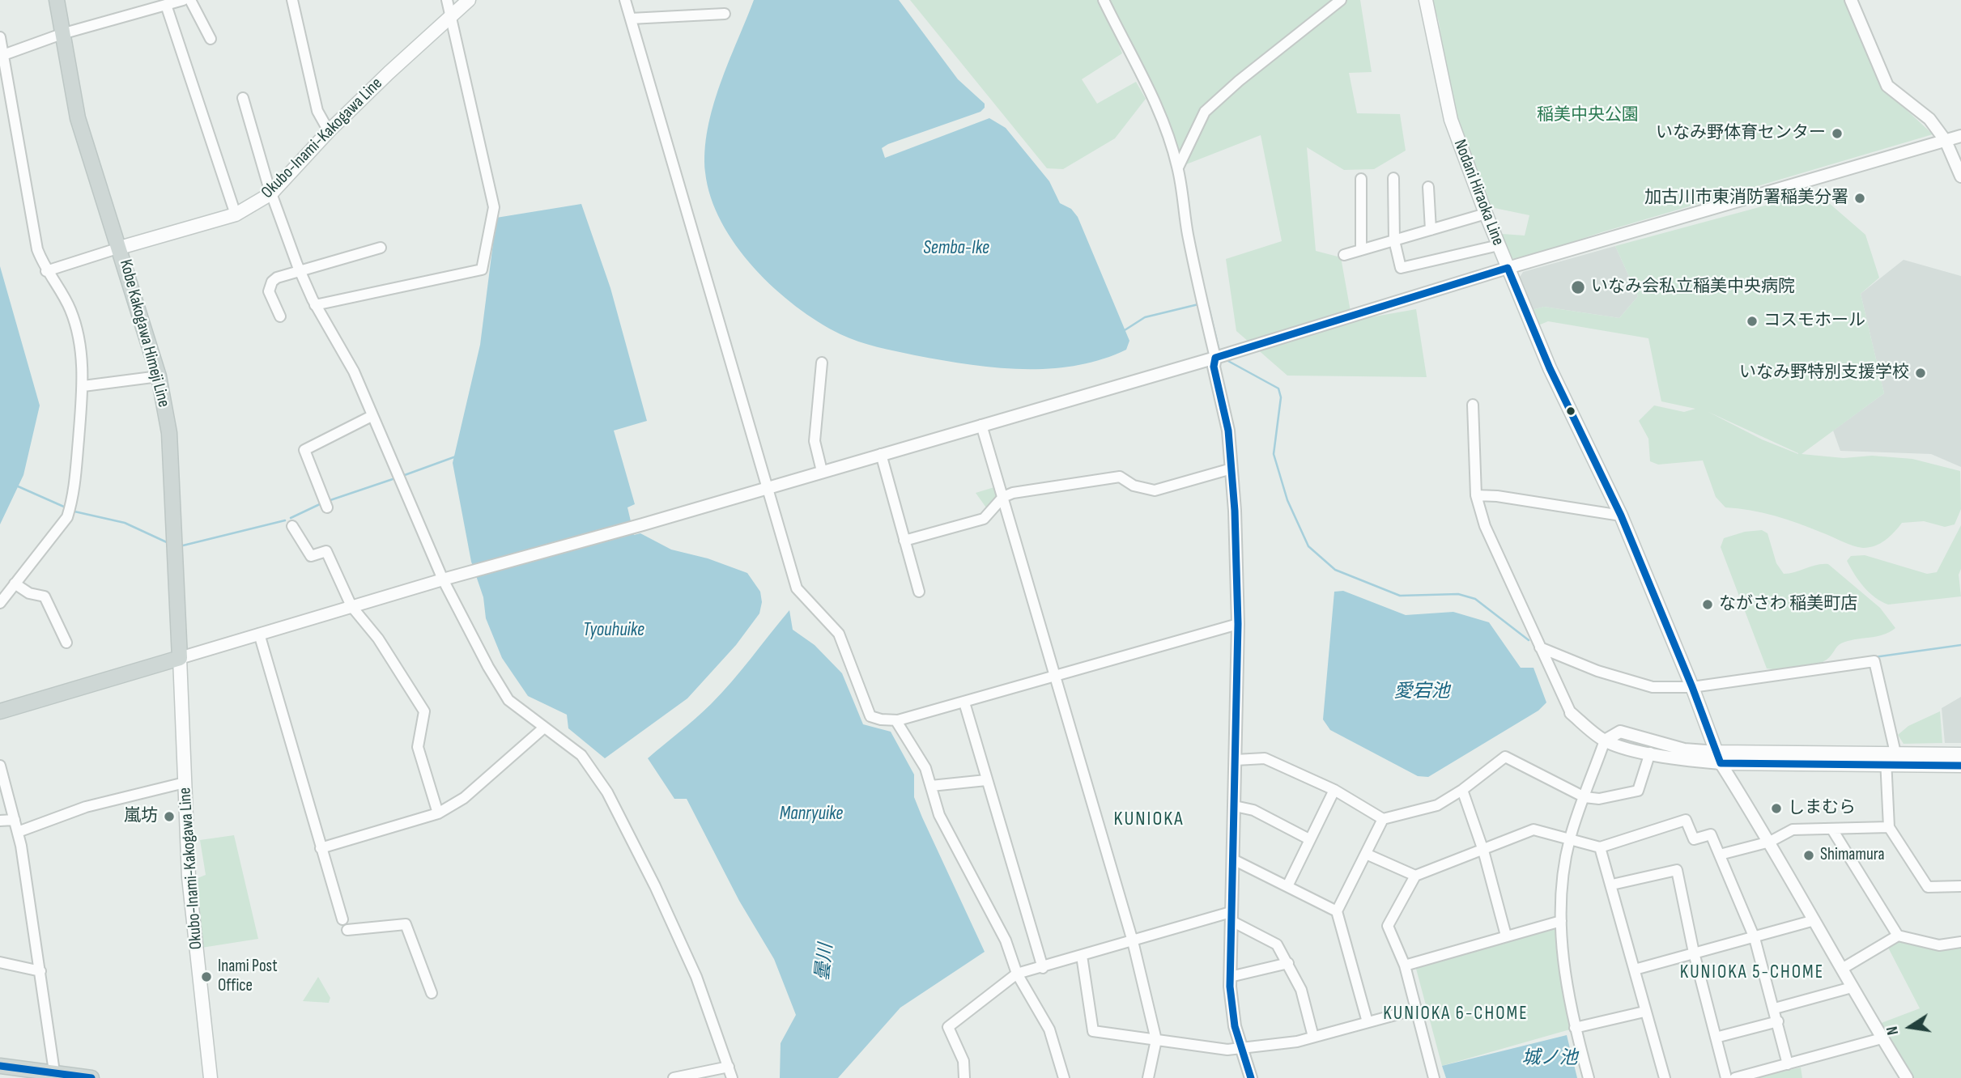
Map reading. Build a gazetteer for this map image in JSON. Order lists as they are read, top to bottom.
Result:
{
  "streets": {
    "main road": ["Okubo-Inami-Kakogawa Line", "Nodani Hiraoka Line", "Kobe Kakogawa Himeji Line"]
  },
  "crossings": [
    ["Okubo-Inami-Kakogawa Line", "Kobe Kakogawa Himeji Line"]
  ],
  "districts": ["KUNIOKA", "KUNIOKA 5-CHOME", "KUNIOKA 6-CHOME"],
  "water": [
    "Semba-Ike",
    "Tyouhuike",
    "愛宕池",
    "Manryuike",
    "曇川",
    "城ノ池"
  ],
  "parks": ["稲美中央公園"],
  "places": [
    "いなみ野体育センター",
    "加古川市東消防署稲美分署",
    "いなみ会私立稲美中央病院",
    "コスモホール",
    "いなみ野特別支援学校",
    "ながさわ 稲美町店",
    "しまむら",
    "嵐坊",
    "Shimamura",
    "Inami Post Office"
  ],
  "north": "left"
}
